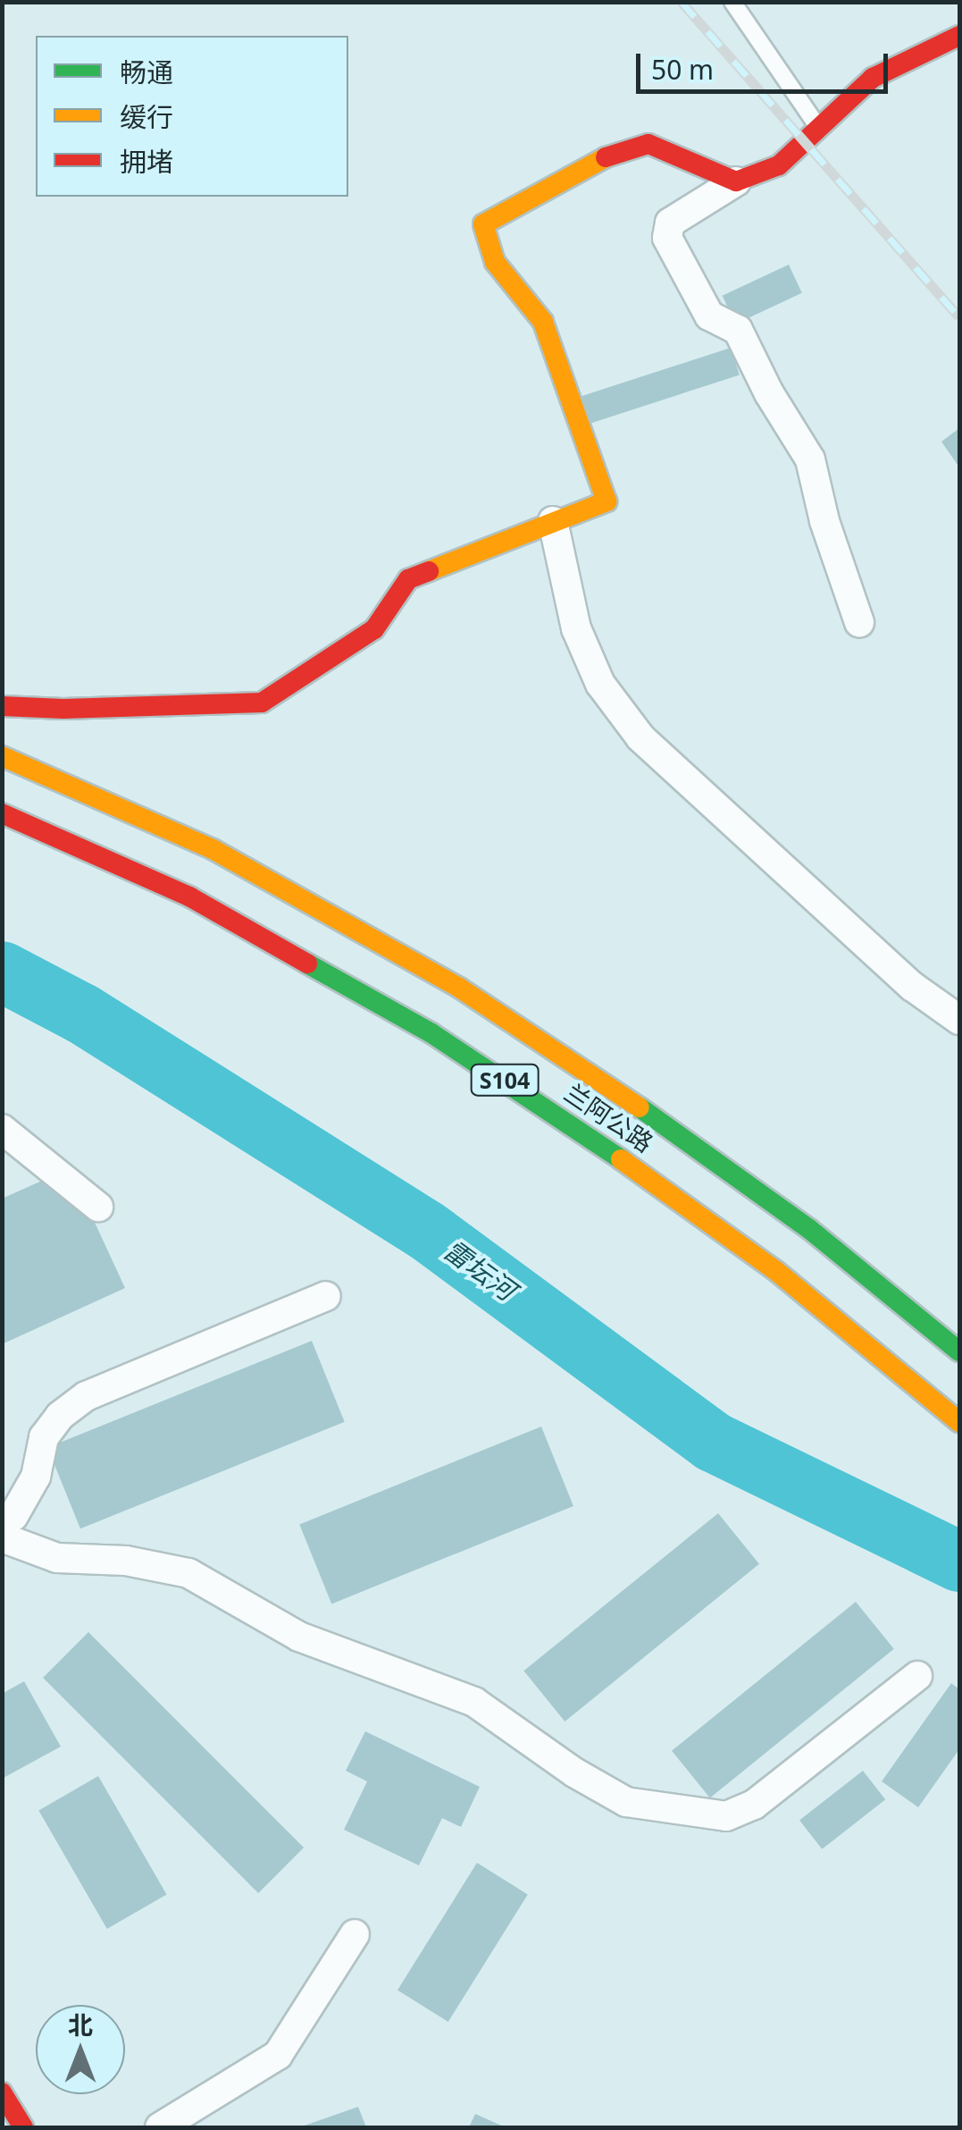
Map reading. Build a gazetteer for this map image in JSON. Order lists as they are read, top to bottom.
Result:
{
  "streets": {
    "main road": ["S104", "兰阿公路"]
  },
  "water": ["雷坛河"],
  "legend": ["畅通", "缓行", "拥堵"],
  "scale_bar": "50 m",
  "north": "top"
}
